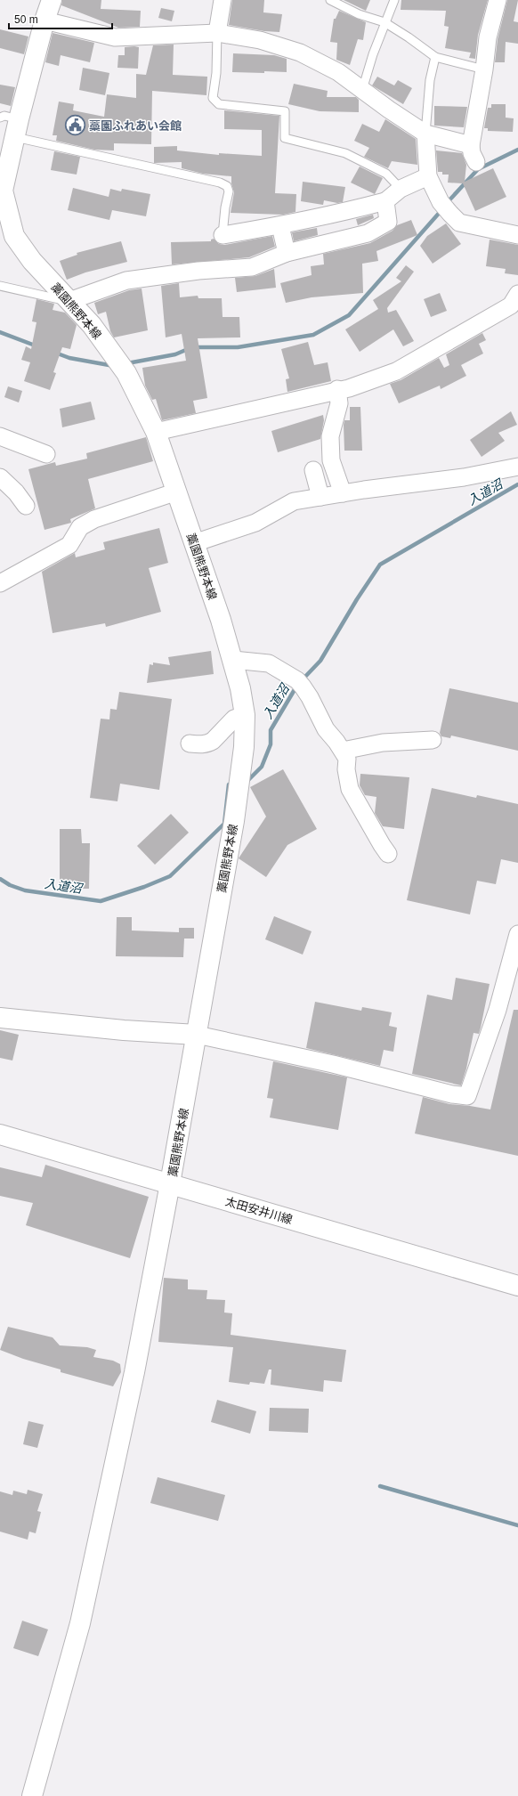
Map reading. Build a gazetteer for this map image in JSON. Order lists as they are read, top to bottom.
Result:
{
  "streets": {
    "main road": ["藁園熊野本線", "太田安井川線"]
  },
  "crossings": [
    ["藁園熊野本線", "太田安井川線"]
  ],
  "water": ["入道沼"],
  "places": {
    "public building": ["藁園ふれあい会館"]
  },
  "scale_bar": "50 m"
}
